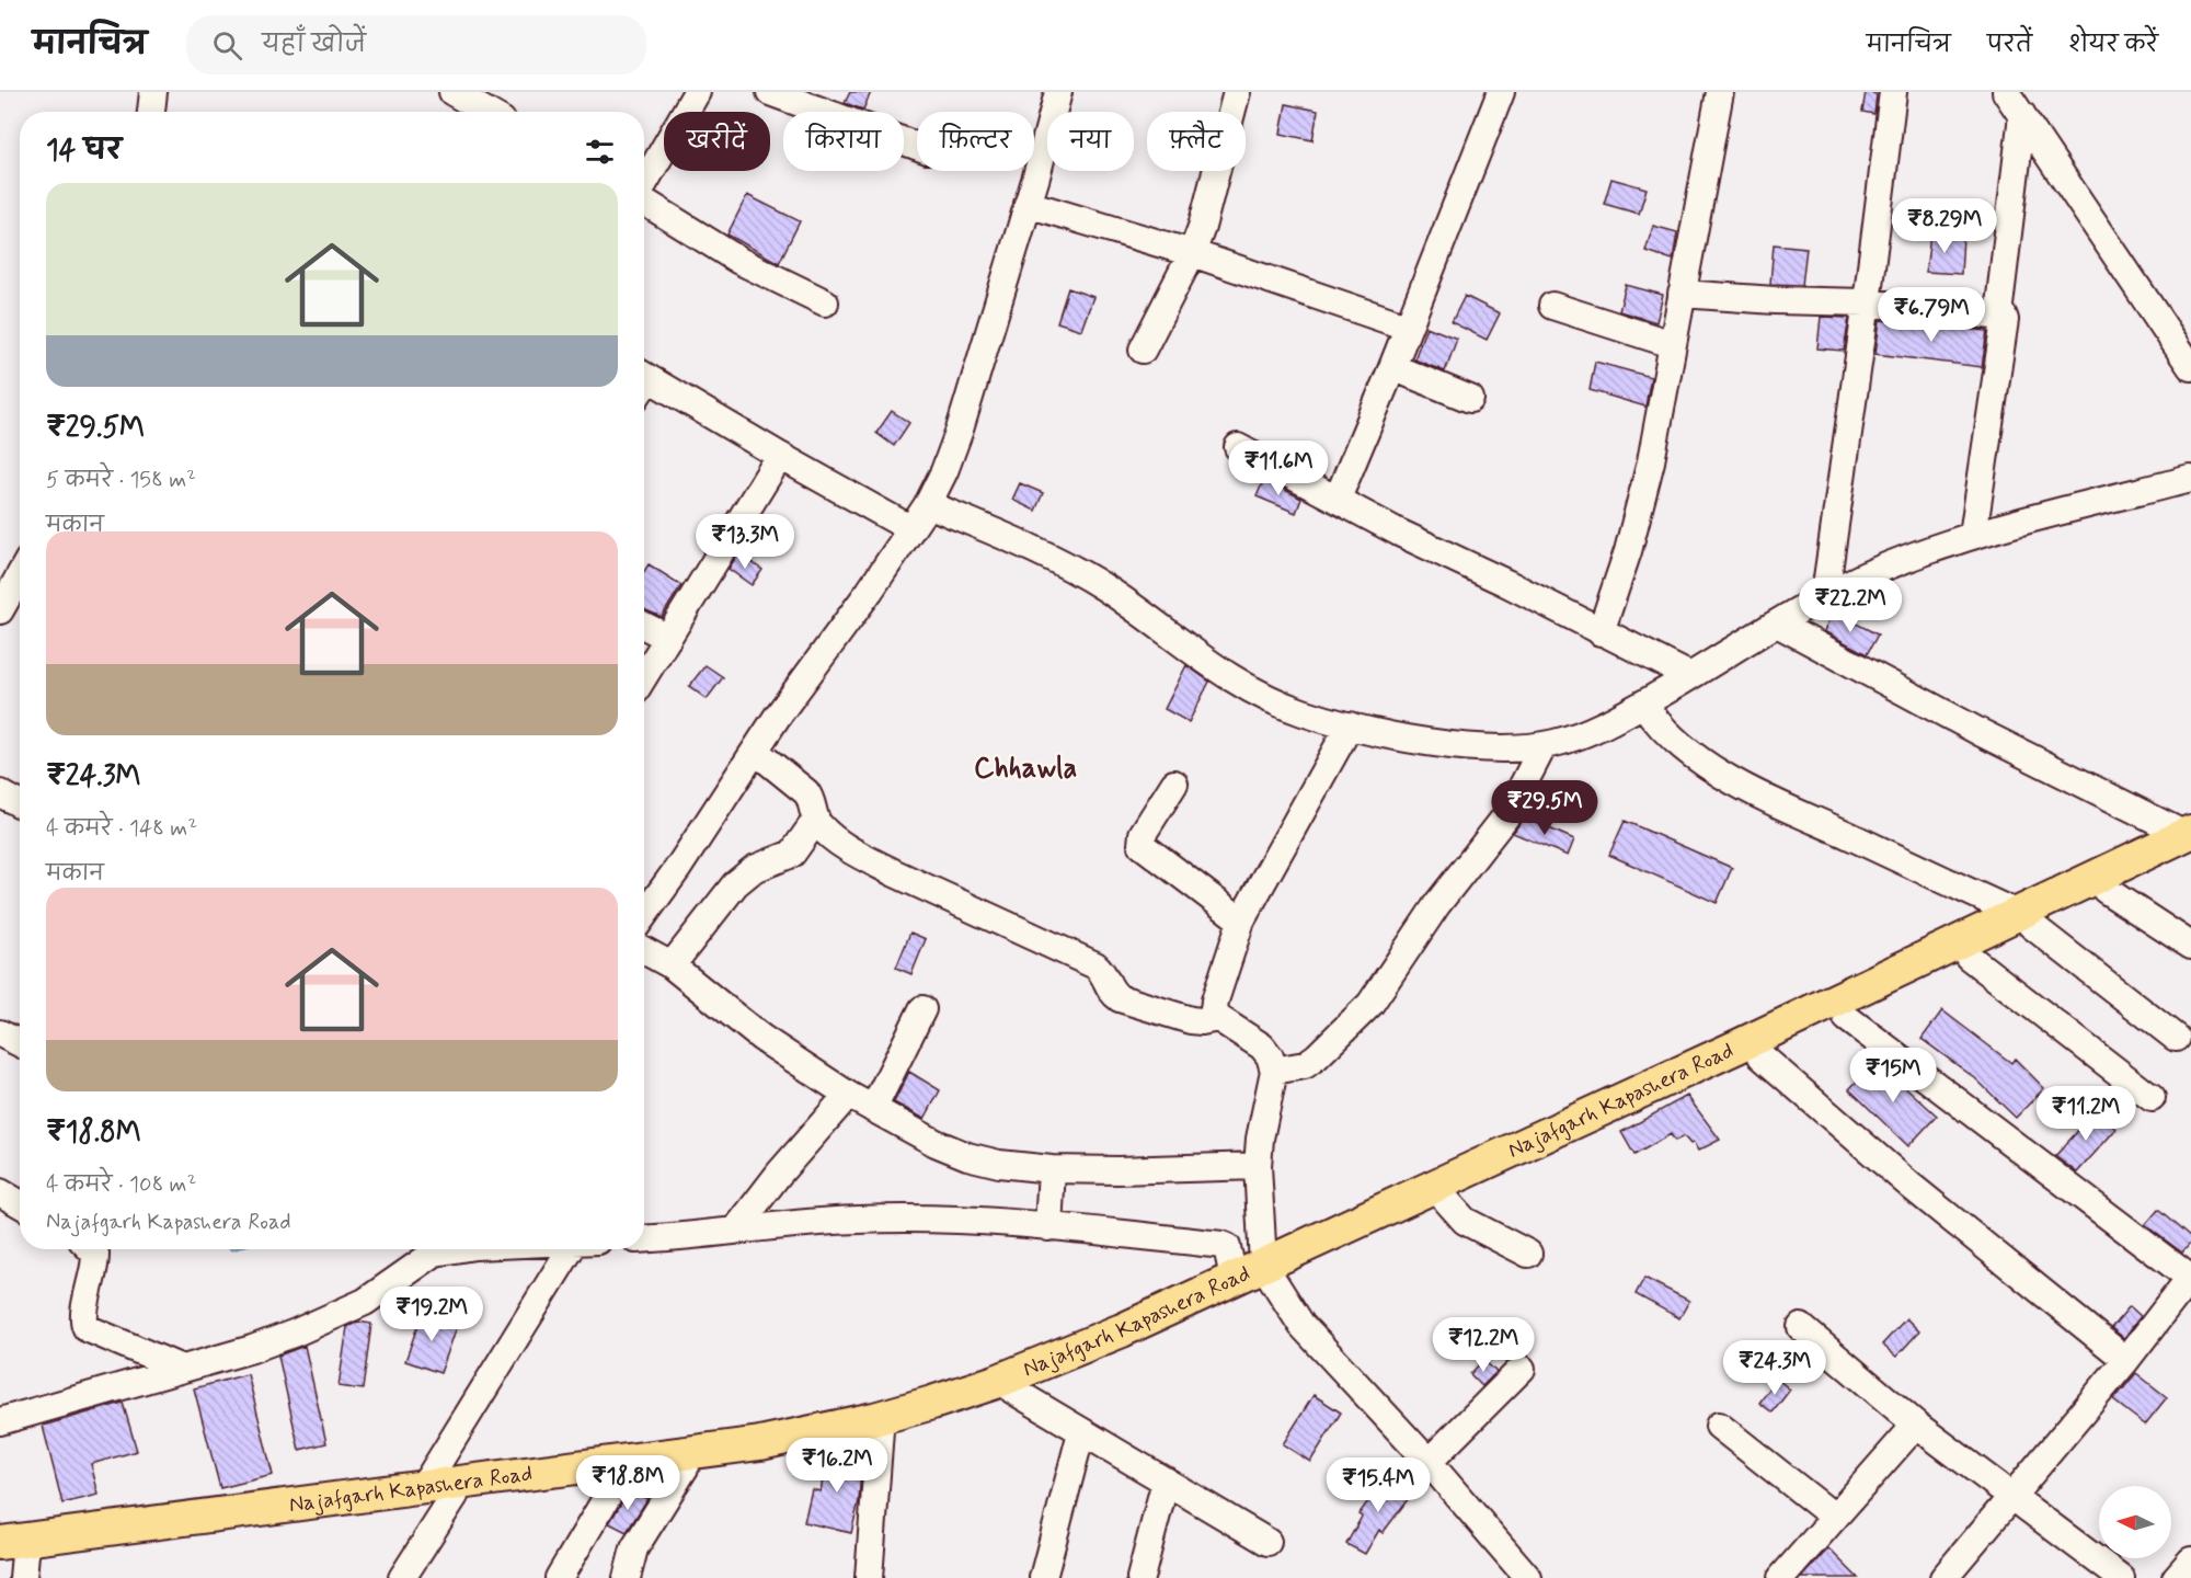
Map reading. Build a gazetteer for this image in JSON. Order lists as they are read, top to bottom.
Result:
{
  "streets": {
    "main road": ["Najafgarh Kapashera Road"]
  },
  "districts": ["Chhawla"],
  "north": "left",
  "page": {
    "header": "मानचित्र",
    "search": "यहाँ खोजें",
    "nav": ["मानचित्र", "परतें", "शेयर करें"],
    "chip": [
      "खरीदें",
      "किराया",
      "फ़िल्टर",
      "नया",
      "फ़्लैट"
    ],
    "heading": "14 घर",
    "list": [
      {
        "name": "₹29.5M",
        "note": "5 कमरे · 158 m² · मकान"
      },
      {
        "name": "₹24.3M",
        "note": "4 कमरे · 148 m² · मकान"
      },
      {
        "name": "₹18.8M",
        "note": "4 कमरे · 108 m² · Najafgarh Kapashera Road"
      }
    ],
    "price": [
      "₹8.29M",
      "₹6.79M",
      "₹11.6M",
      "₹13.3M",
      "₹22.2M",
      "₹29.5M",
      "₹15M",
      "₹11.2M",
      "₹19.2M",
      "₹12.2M",
      "₹24.3M",
      "₹16.2M",
      "₹18.8M",
      "₹15.4M"
    ]
  }
}
